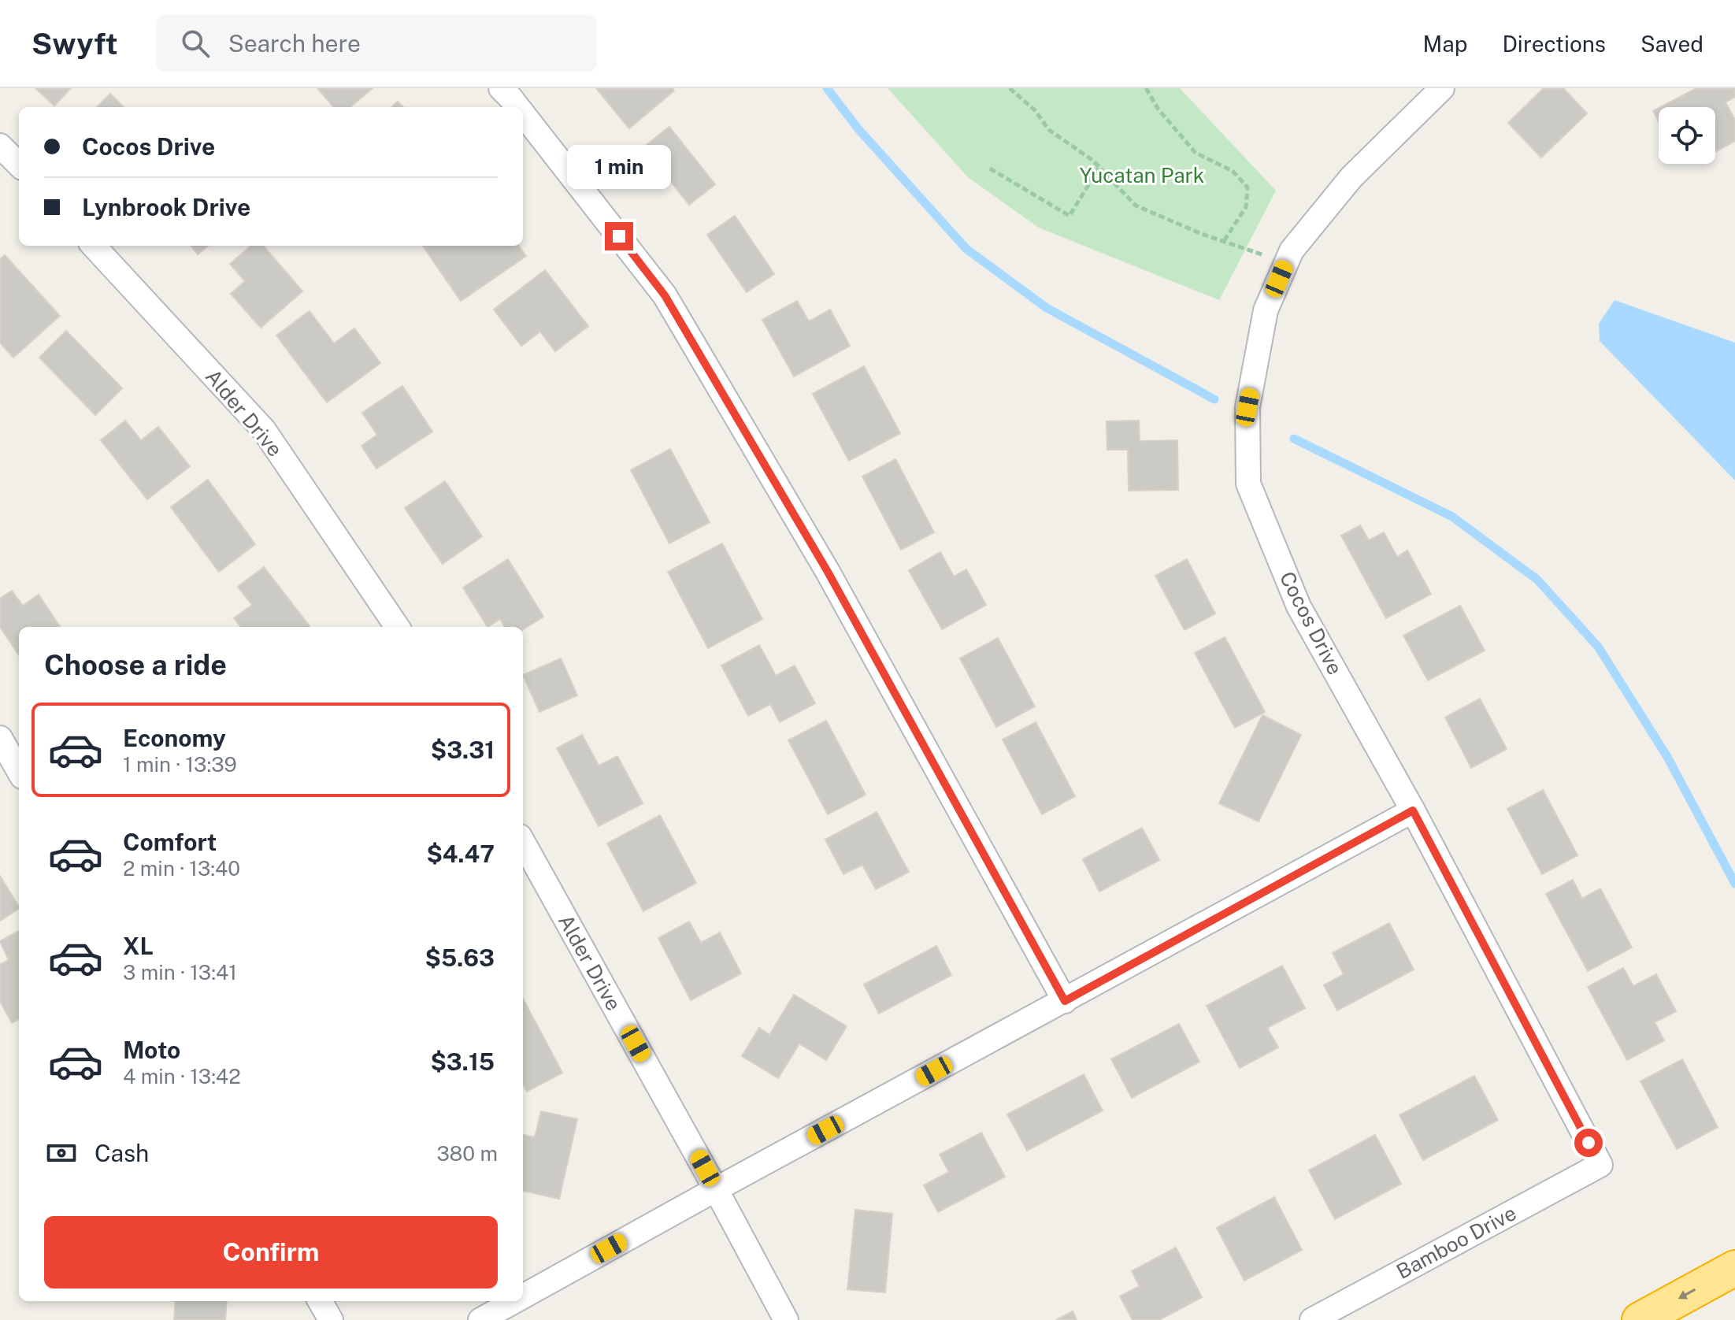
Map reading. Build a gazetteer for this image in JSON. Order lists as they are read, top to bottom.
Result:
{
  "streets": {
    "street": ["Alder Drive", "Cocos Drive", "Bamboo Drive"]
  },
  "crossings": [
    ["Cocos Drive", "Bamboo Drive"]
  ],
  "parks": ["Yucatan Park"],
  "page": {
    "header": "Swyft",
    "search": "Search here",
    "nav": ["Map", "Directions", "Saved"],
    "banner": ["Cocos Drive", "Lynbrook Drive"],
    "bubble": "1 min",
    "heading": "Choose a ride",
    "list": [
      {
        "name": "Economy",
        "note": "1 min · 13:39",
        "value": "$3.31"
      },
      {
        "name": "Comfort",
        "note": "2 min · 13:40",
        "value": "$4.47"
      },
      {
        "name": "XL",
        "note": "3 min · 13:41",
        "value": "$5.63"
      },
      {
        "name": "Moto",
        "note": "4 min · 13:42",
        "value": "$3.15"
      }
    ],
    "pay": ["Cash", "380 m"],
    "buttons": "Confirm"
  }
}
